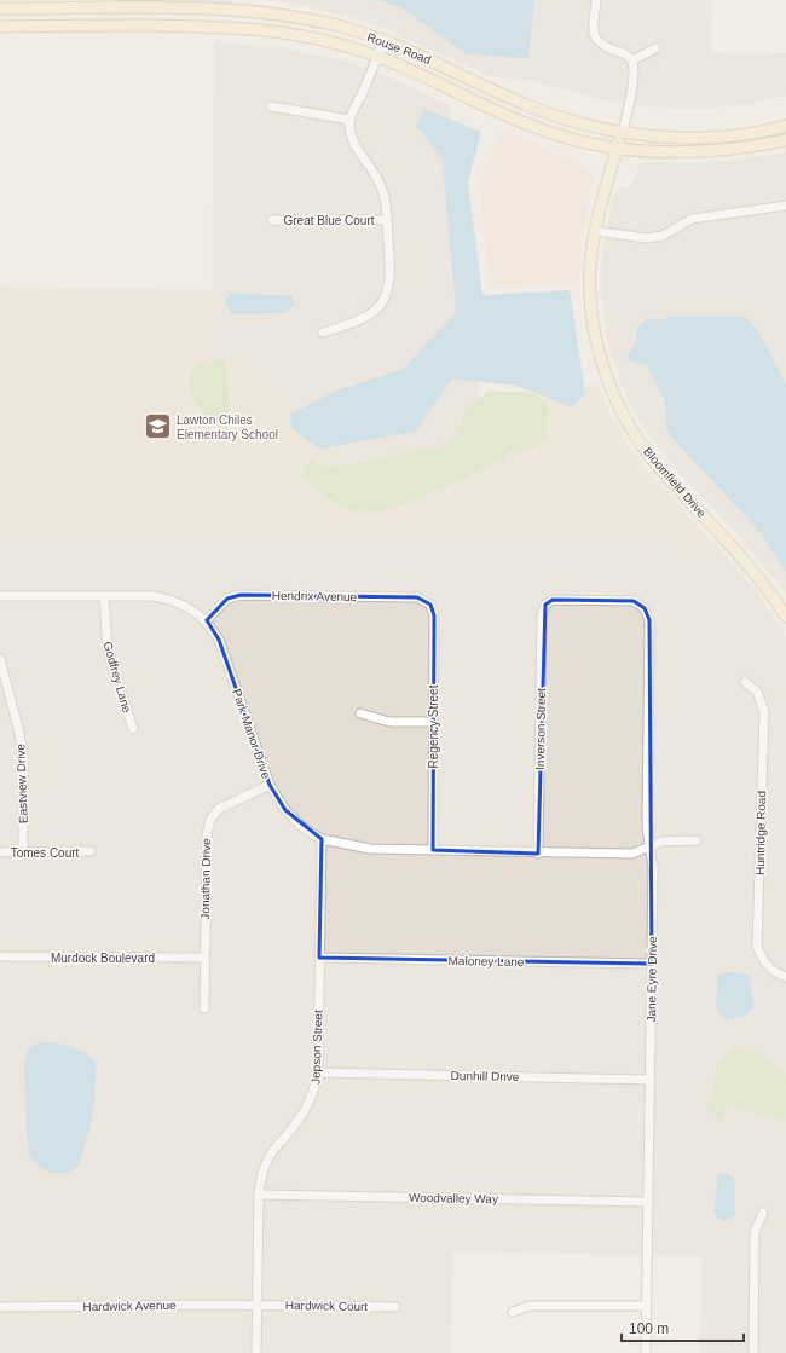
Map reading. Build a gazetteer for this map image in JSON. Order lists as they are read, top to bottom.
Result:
{
  "streets": {
    "street": [
      "Rouse Road",
      "Great Blue Court",
      "Bloomfield Drive",
      "Hendrix Avenue",
      "Godfrey Lane",
      "Regency Street",
      "Inverson Street",
      "Park Manor Drive",
      "Eastview Drive",
      "Huntridge Road",
      "Tomes Court",
      "Jonathan Drive",
      "Murdock Boulevard",
      "Maloney Lane",
      "Jane Eyre Drive",
      "Jepson Street",
      "Dunhill Drive",
      "Woodvalley Way",
      "Hardwick Avenue",
      "Hardwick Court"
    ]
  },
  "crossings": [
    ["Rouse Road", "Bloomfield Drive"],
    ["Hendrix Avenue", "Regency Street"],
    ["Hendrix Avenue", "Park Manor Drive"],
    ["Godfrey Lane", "Park Manor Drive"],
    ["Regency Street", "Park Manor Drive"],
    ["Inverson Street", "Park Manor Drive"],
    ["Inverson Street", "Jane Eyre Drive"],
    ["Park Manor Drive", "Jonathan Drive"],
    ["Park Manor Drive", "Jane Eyre Drive"],
    ["Park Manor Drive", "Jepson Street"],
    ["Eastview Drive", "Tomes Court"],
    ["Jonathan Drive", "Murdock Boulevard"],
    ["Maloney Lane", "Jane Eyre Drive"],
    ["Maloney Lane", "Jepson Street"],
    ["Jane Eyre Drive", "Dunhill Drive"],
    ["Jane Eyre Drive", "Woodvalley Way"],
    ["Jepson Street", "Dunhill Drive"],
    ["Jepson Street", "Woodvalley Way"],
    ["Jepson Street", "Hardwick Avenue"],
    ["Jepson Street", "Hardwick Court"],
    ["Hardwick Avenue", "Hardwick Court"]
  ],
  "places": {
    "school or university": ["Lawton Chiles Elementary School"]
  },
  "scale_bar": "100 m"
}
